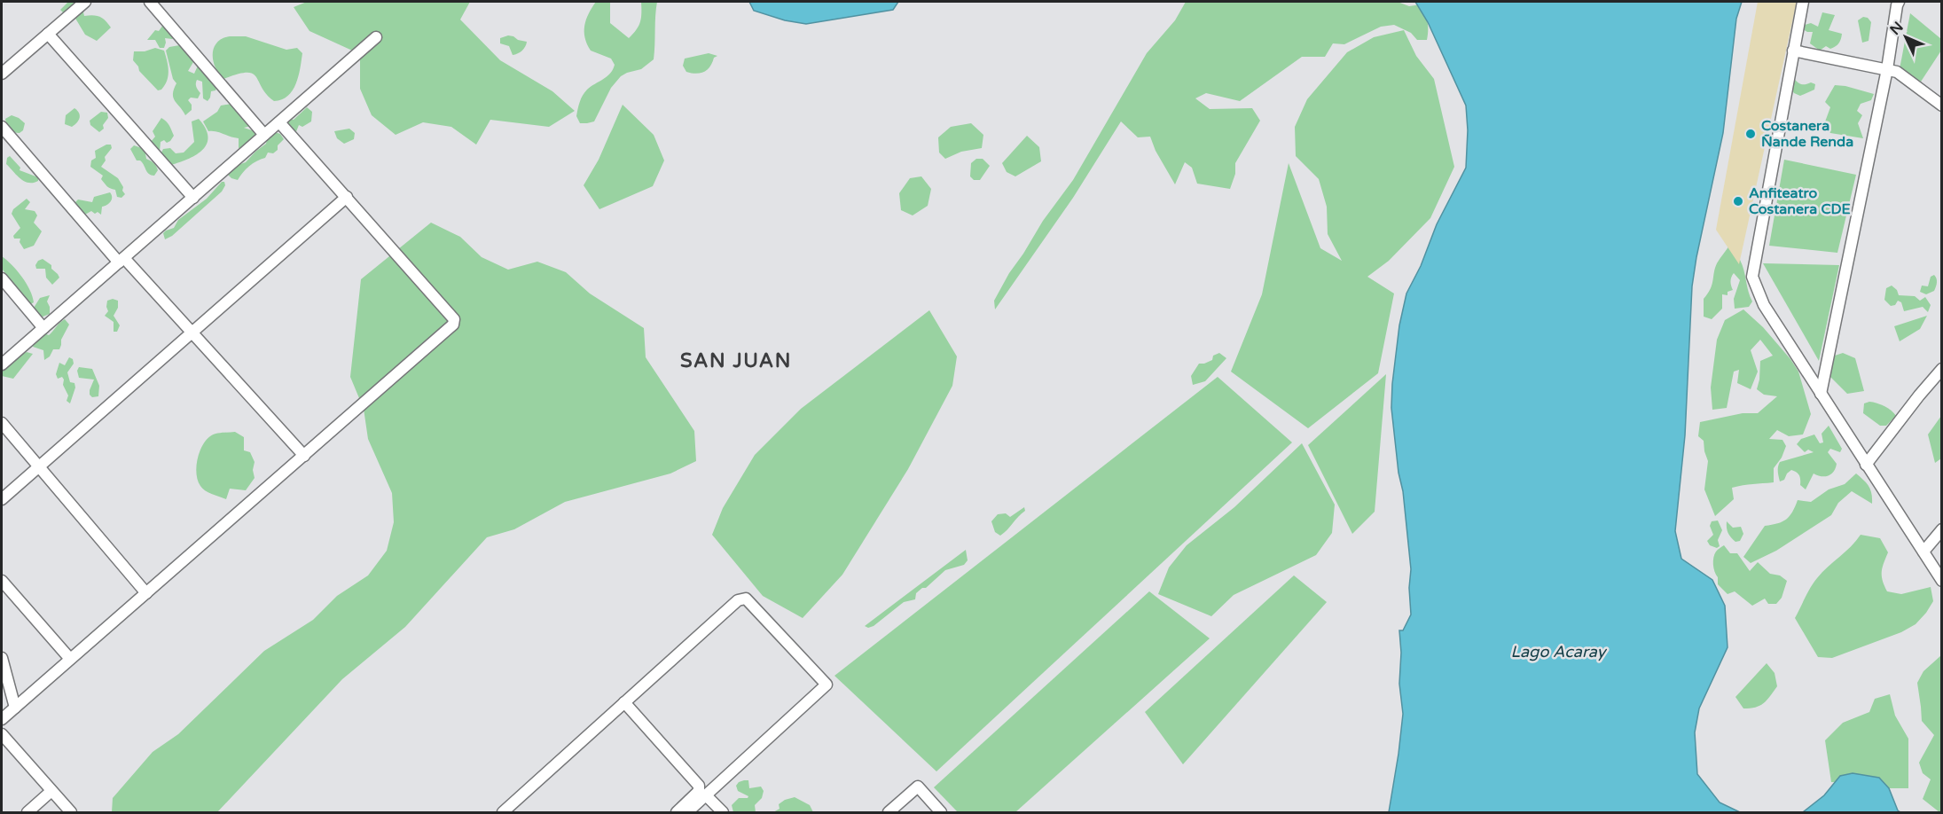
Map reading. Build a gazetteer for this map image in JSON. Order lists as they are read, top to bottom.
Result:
{
  "districts": ["SAN JUAN"],
  "water": ["Lago Acaray"],
  "places": ["Costanera Ñande Renda", "Anfiteatro Costanera CDE"],
  "north": "top left"
}
